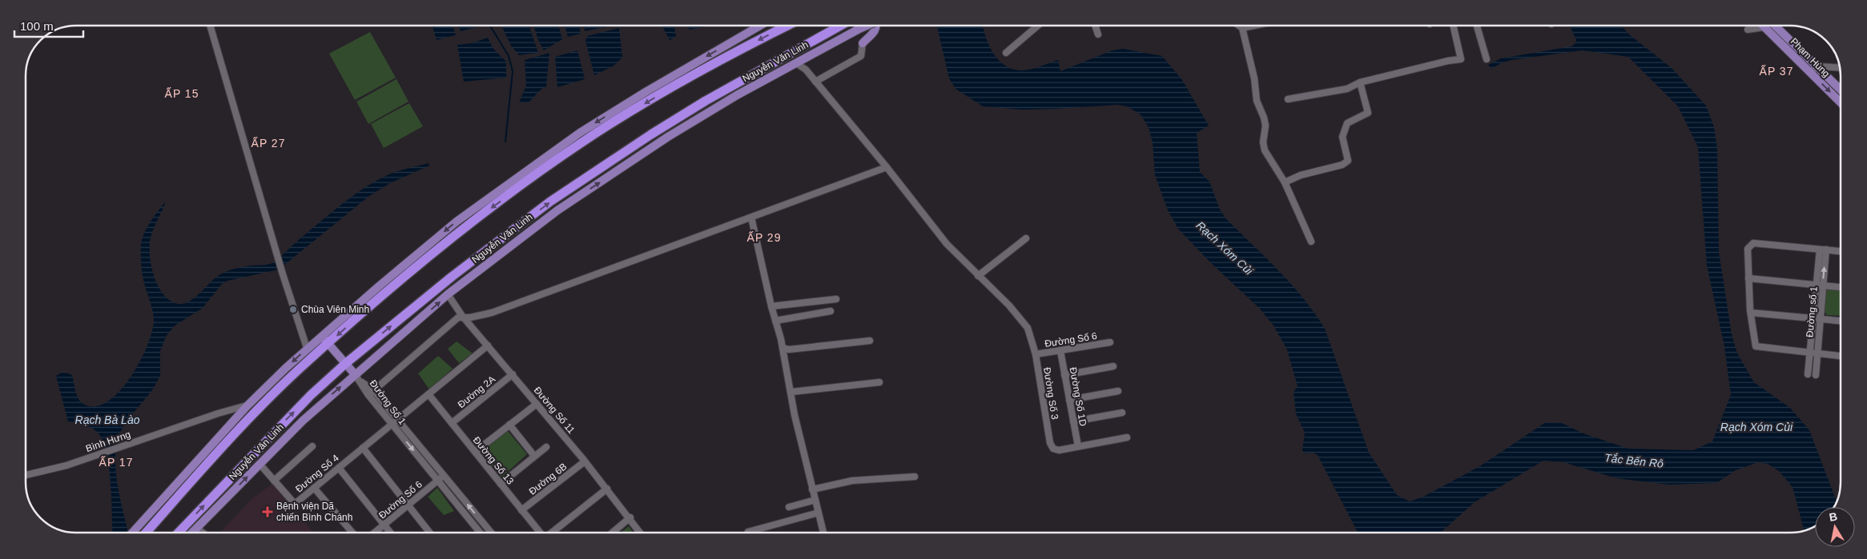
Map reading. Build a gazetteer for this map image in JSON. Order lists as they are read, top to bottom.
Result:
{
  "streets": {
    "highway": ["Nguyễn Văn Linh"],
    "main road": ["Phạm Hùng"],
    "street": [
      "Đường số 1",
      "Đường Số 6",
      "Đường 2A",
      "Đường Số 3",
      "Đường Số 1D",
      "Đường Số 1",
      "Đường Số 11",
      "Bình Hưng",
      "Đường Số 13",
      "Đường Số 4",
      "Đường 6B"
    ]
  },
  "crossings": [
    ["Nguyễn Văn Linh", "Đường số 1"],
    ["Nguyễn Văn Linh", "Đường Số 3"],
    ["Nguyễn Văn Linh", "Đường Số 11"],
    ["Nguyễn Văn Linh", "Đường Số 4"],
    ["Đường số 1", "Đường Số 1"],
    ["Đường Số 6", "Đường Số 3"],
    ["Đường Số 6", "Đường Số 1D"],
    ["Đường Số 6", "Đường Số 1"],
    ["Đường 2A", "Đường Số 11"],
    ["Đường 2A", "Đường Số 13"],
    ["Đường Số 3", "Đường Số 1D"],
    ["Đường Số 1", "Đường Số 4"],
    ["Đường Số 11", "Đường Số 4"],
    ["Đường Số 11", "Đường 6B"],
    ["Đường Số 13", "Đường Số 4"],
    ["Đường Số 13", "Đường 6B"]
  ],
  "districts": [
    "ẤP 37",
    "ẤP 15",
    "ẤP 27",
    "ẤP 29",
    "ẤP 17"
  ],
  "water": ["Rạch Xóm Củi", "Rạch Bà Lào", "Tắc Bến Rô"],
  "places": {
    "other": ["Chùa Viên Minh"],
    "health": ["Bệnh viện Dã chiến Bình Chánh"]
  },
  "scale_bar": "100 m",
  "north": "top"
}
